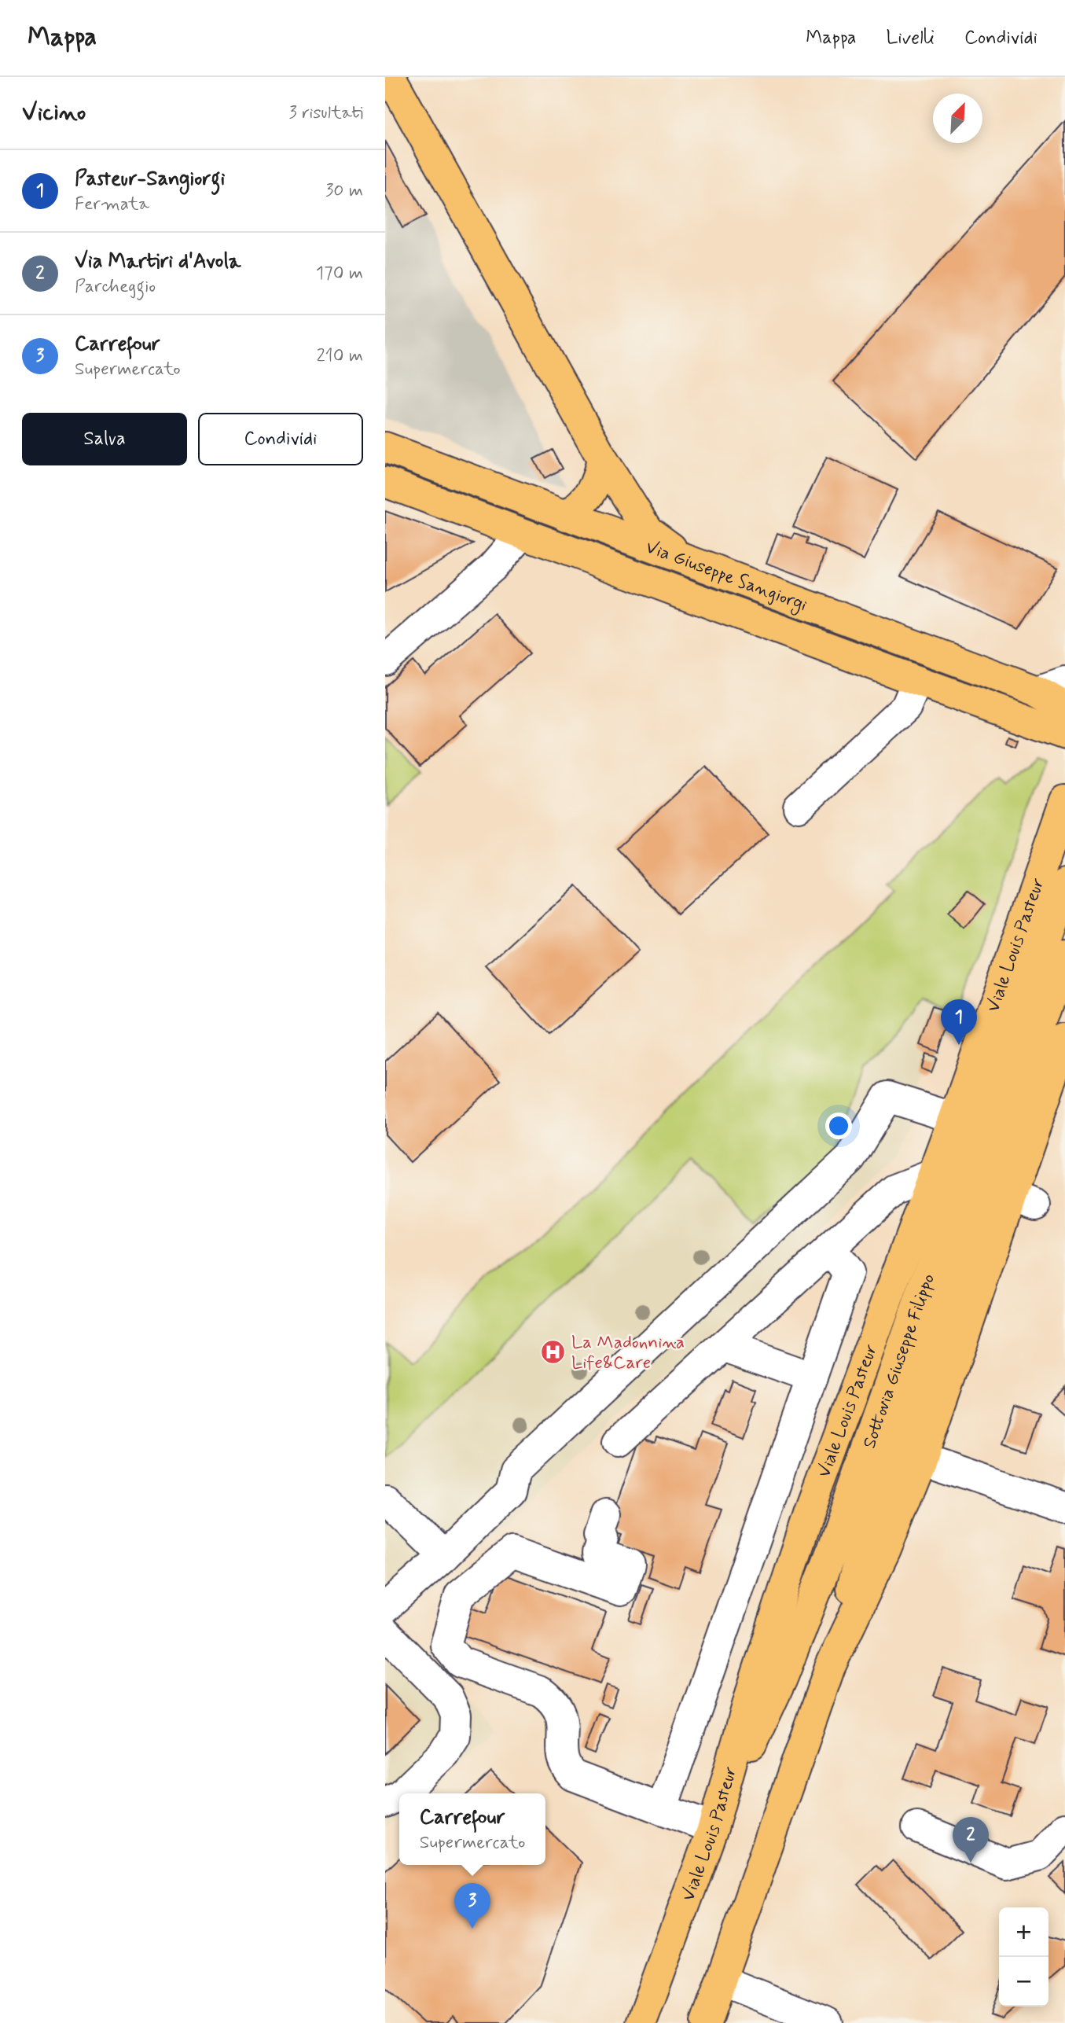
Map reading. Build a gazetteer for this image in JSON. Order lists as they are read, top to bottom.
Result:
{
  "streets": {
    "main road": ["Via Giuseppe Sangiorgi", "Viale Louis Pasteur", "Sottovia Giuseppe Filippo"]
  },
  "crossings": [
    ["Viale Louis Pasteur", "Sottovia Giuseppe Filippo"]
  ],
  "places": {
    "hospital": ["La Madonnina Life&Care"]
  },
  "north": "top right",
  "page": {
    "header": "Mappa",
    "nav": ["Mappa", "Livelli", "Condividi"],
    "heading": ["Vicino", "3 risultati"],
    "list": [
      {
        "mark": "1",
        "name": "Pasteur-Sangiorgi",
        "note": "Fermata",
        "value": "30 m"
      },
      {
        "mark": "2",
        "name": "Via Martiri d'Avola",
        "note": "Parcheggio",
        "value": "170 m"
      },
      {
        "mark": "3",
        "name": "Carrefour",
        "note": "Supermercato",
        "value": "210 m"
      }
    ],
    "buttons": ["Salva", "Condividi"],
    "pins": ["1", "2", "3"],
    "popup": ["Carrefour", "Supermercato"],
    "map_buttons": ["+", "−"]
  }
}
